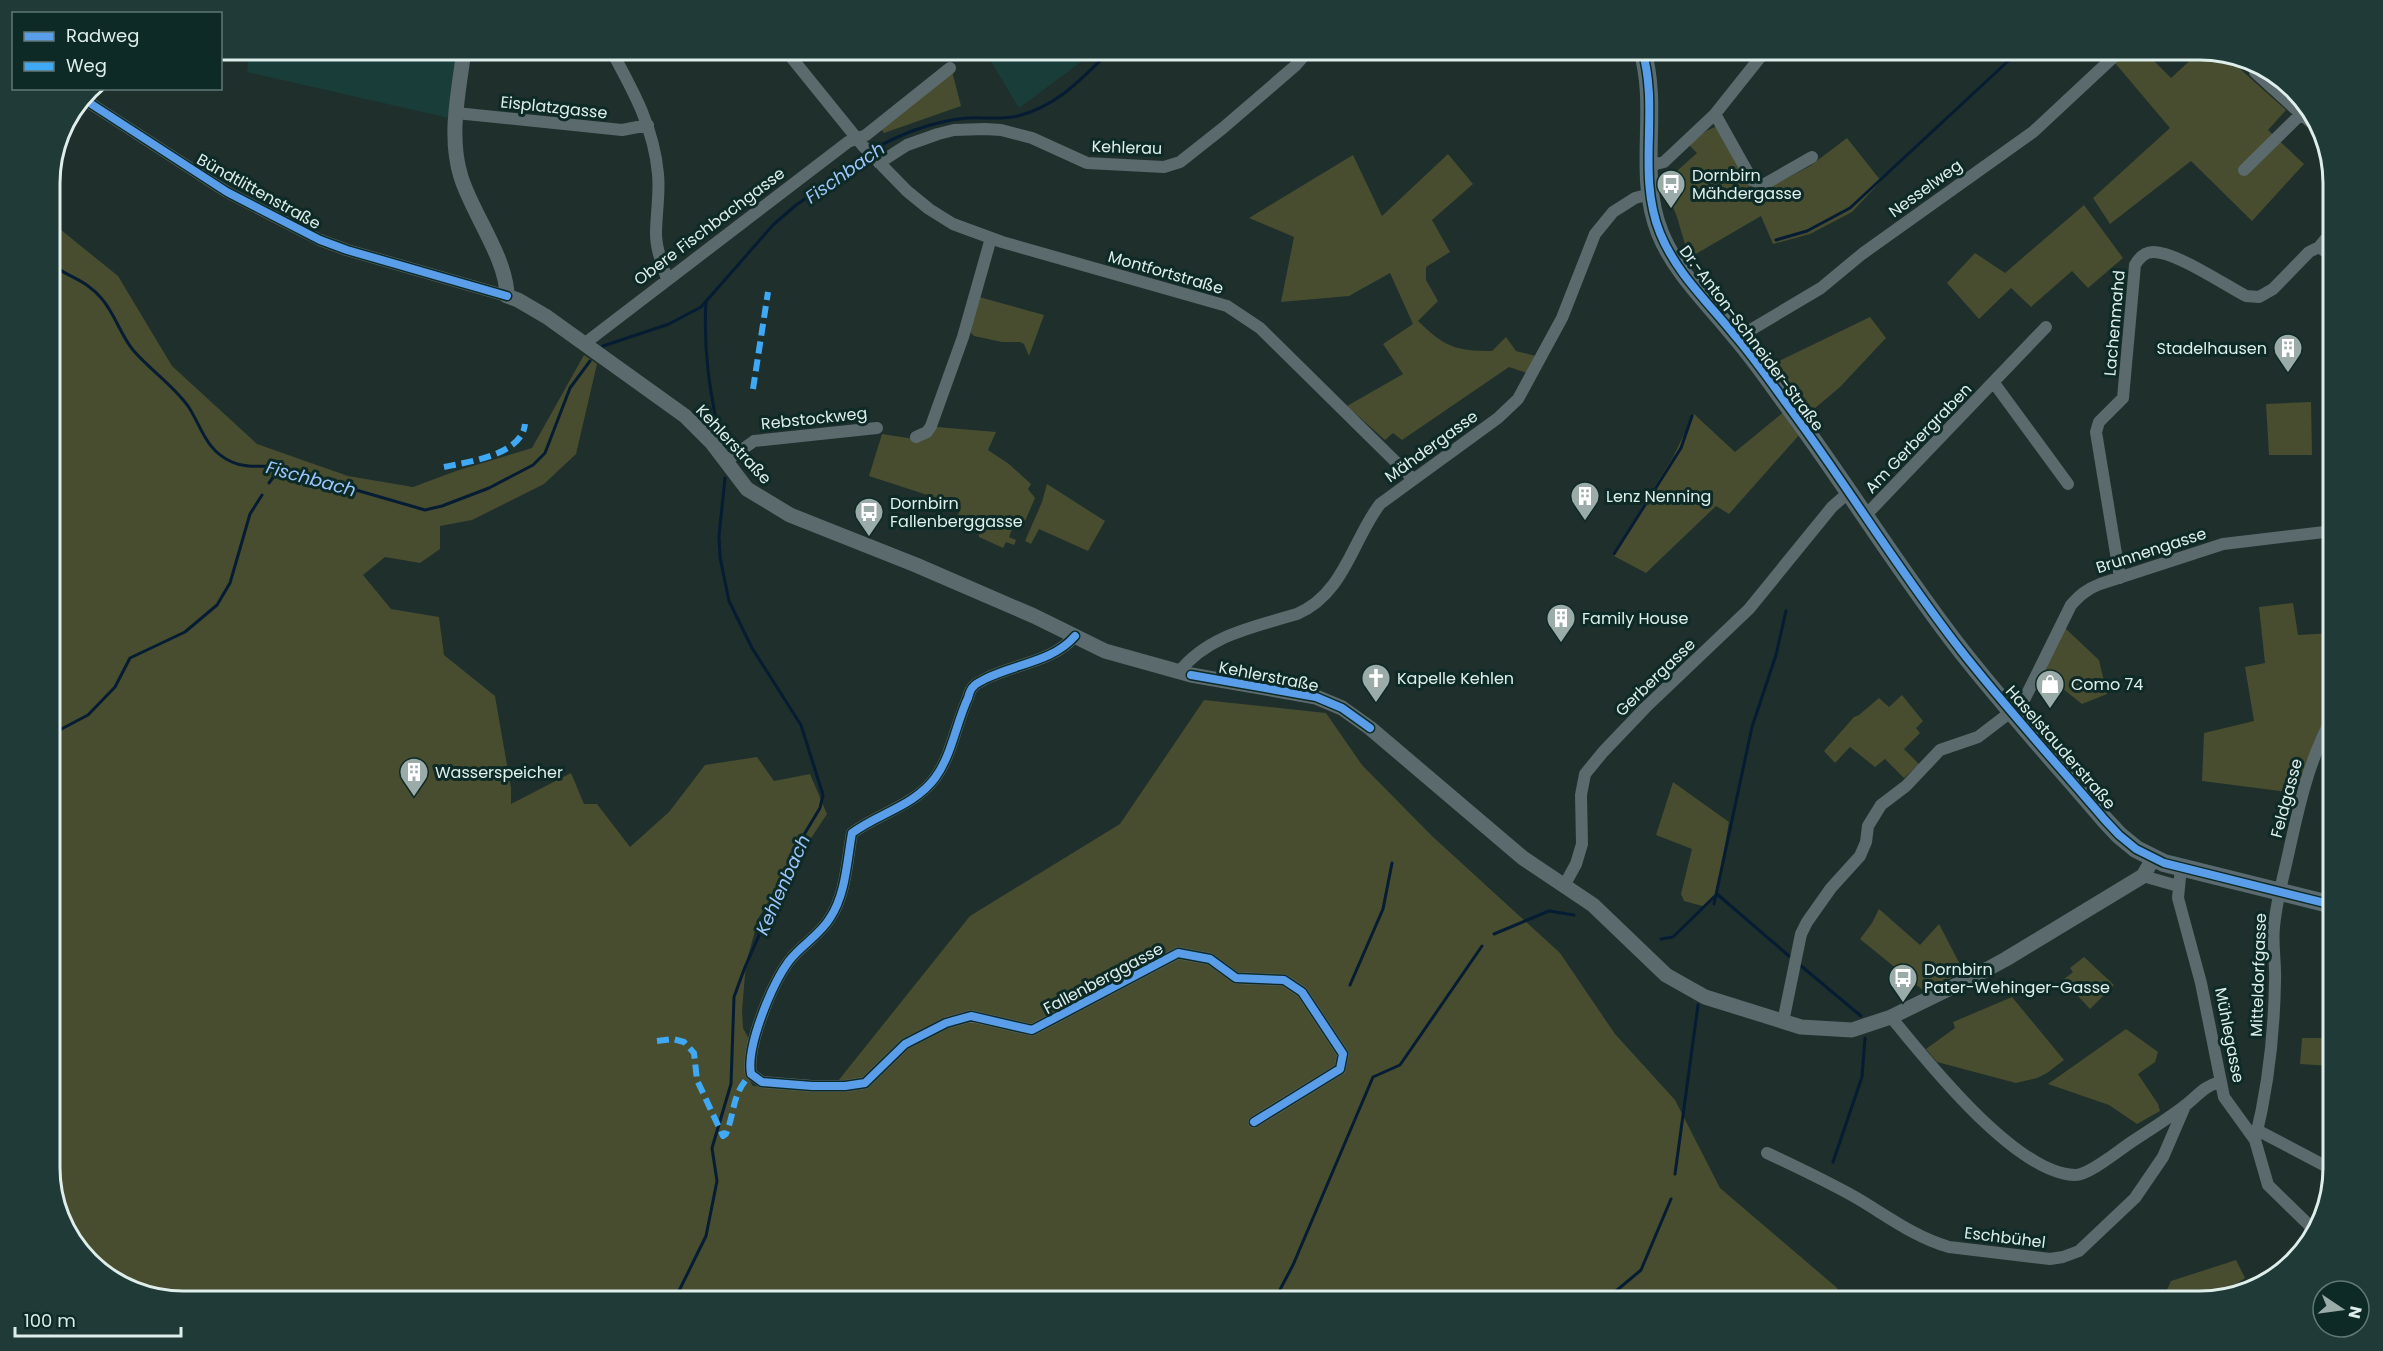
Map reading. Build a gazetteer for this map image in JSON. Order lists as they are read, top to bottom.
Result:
{
  "streets": {
    "main road": ["Dr.-Anton-Schneider-Straße", "Haselstauderstraße"],
    "street": [
      "Eisplatzgasse",
      "Kehlerau",
      "Nesselweg",
      "Bündtlittenstraße",
      "Obere Fischbachgasse",
      "Montfortstraße",
      "Lachenmahd",
      "Rebstockweg",
      "Am Gerbergraben",
      "Kehlerstraße",
      "Mähdergasse",
      "Brunnengasse",
      "Gerbergasse",
      "Feldgasse",
      "Mitteldorfgasse",
      "Fallenberggasse",
      "Mühlegasse",
      "Eschbühel"
    ]
  },
  "crossings": [
    ["Kehlerau", "Montfortstraße"],
    ["Nesselweg", "Dr.-Anton-Schneider-Straße"],
    ["Bündtlittenstraße", "Kehlerstraße"],
    ["Obere Fischbachgasse", "Montfortstraße"],
    ["Obere Fischbachgasse", "Kehlerstraße"],
    ["Montfortstraße", "Mähdergasse"],
    ["Lachenmahd", "Brunnengasse"],
    ["Dr.-Anton-Schneider-Straße", "Mähdergasse"],
    ["Dr.-Anton-Schneider-Straße", "Gerbergasse"],
    ["Dr.-Anton-Schneider-Straße", "Haselstauderstraße"],
    ["Rebstockweg", "Kehlerstraße"],
    ["Am Gerbergraben", "Haselstauderstraße"],
    ["Kehlerstraße", "Mähdergasse"],
    ["Kehlerstraße", "Brunnengasse"],
    ["Kehlerstraße", "Gerbergasse"],
    ["Kehlerstraße", "Fallenberggasse"],
    ["Brunnengasse", "Haselstauderstraße"],
    ["Gerbergasse", "Haselstauderstraße"],
    ["Haselstauderstraße", "Feldgasse"],
    ["Haselstauderstraße", "Mitteldorfgasse"],
    ["Haselstauderstraße", "Mühlegasse"],
    ["Feldgasse", "Mitteldorfgasse"],
    ["Mitteldorfgasse", "Mühlegasse"]
  ],
  "water": ["Fischbach", "Kehlenbach"],
  "places": {
    "bus stop": ["Dornbirn Mähdergasse", "Dornbirn Fallenberggasse", "Dornbirn Pater-Wehinger-Gasse"],
    "building": [
      "Stadelhausen",
      "Lenz Nenning",
      "Family House",
      "Wasserspeicher"
    ],
    "church": ["Kapelle Kehlen"],
    "shop": ["Como 74"]
  },
  "legend": ["Radweg", "Weg"],
  "scale_bar": "100 m",
  "north": "right"
}
